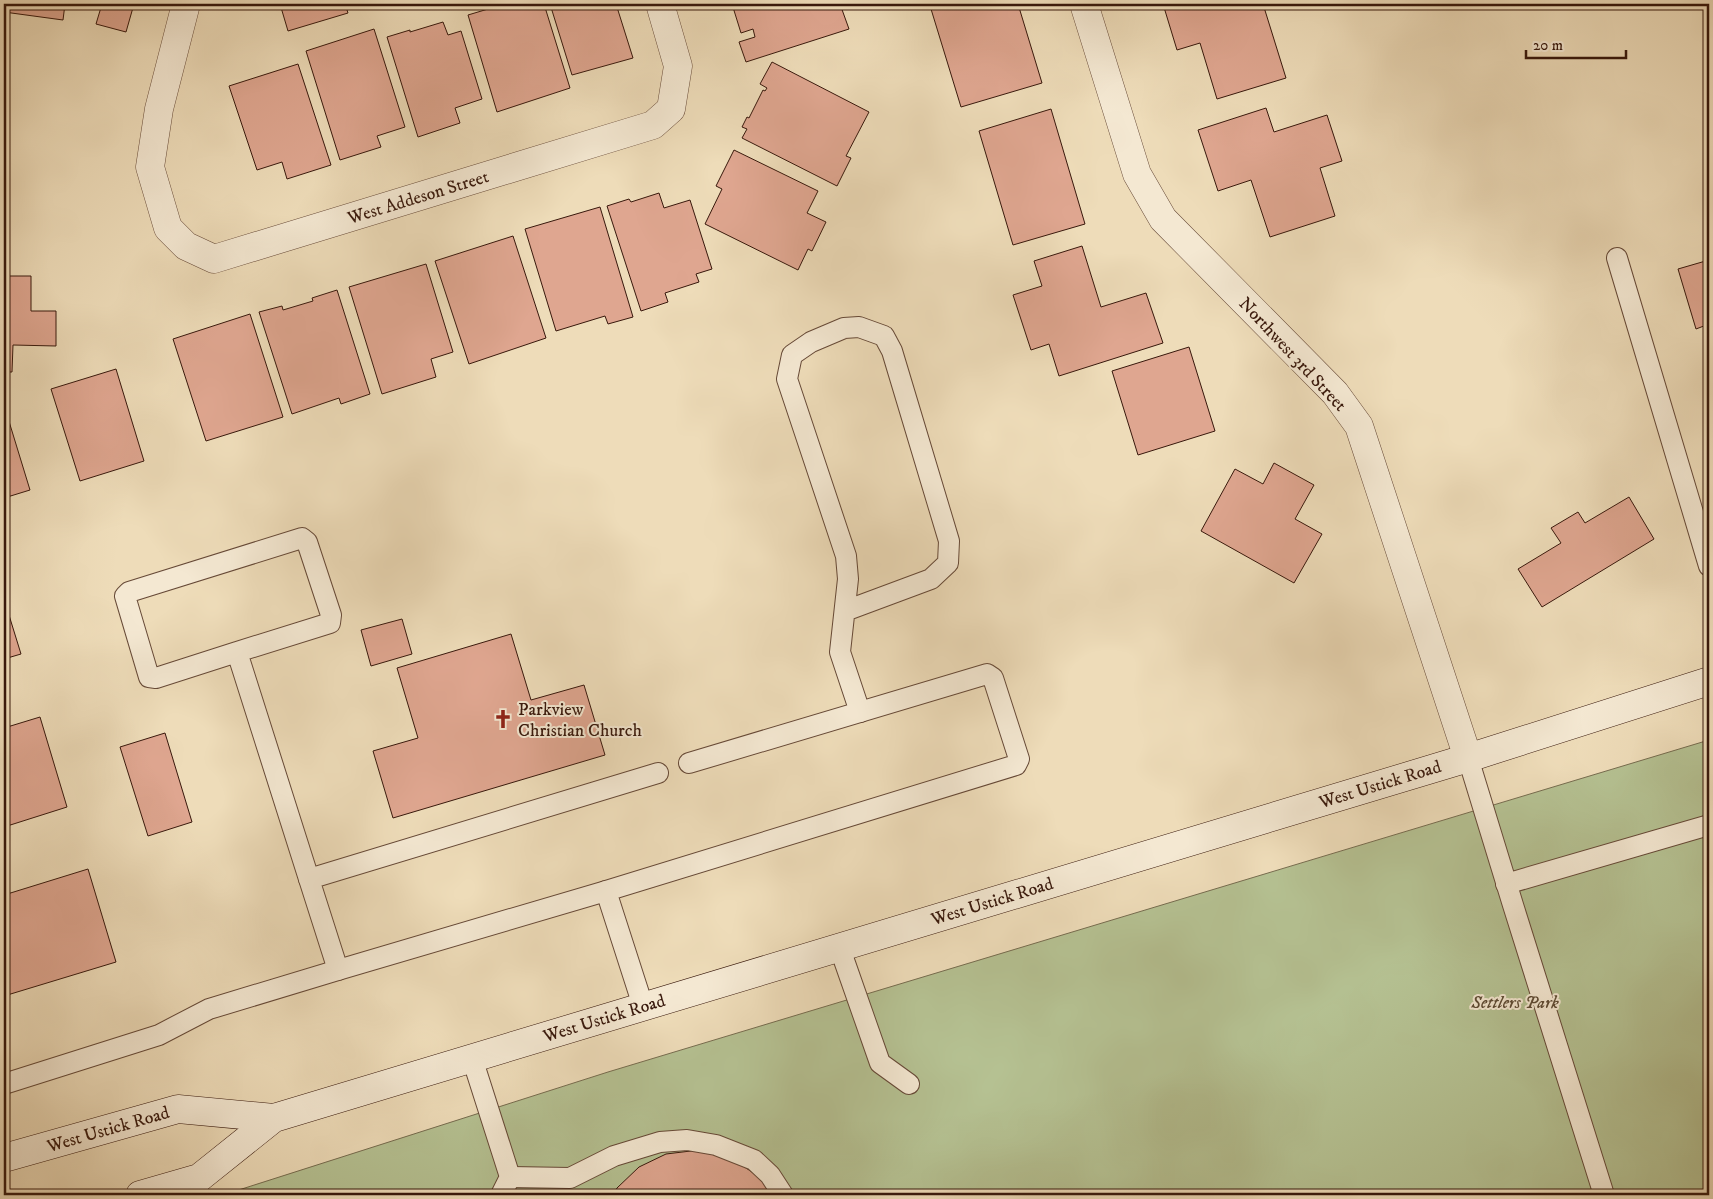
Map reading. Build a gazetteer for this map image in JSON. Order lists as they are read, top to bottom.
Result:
{
  "streets": {
    "main road": ["West Addeson Street", "Northwest 3rd Street", "West Ustick Road"]
  },
  "crossings": [
    ["Northwest 3rd Street", "West Ustick Road"]
  ],
  "parks": ["Settlers Park"],
  "places": {
    "church": ["Parkview Christian Church"]
  },
  "scale_bar": "20 m"
}
